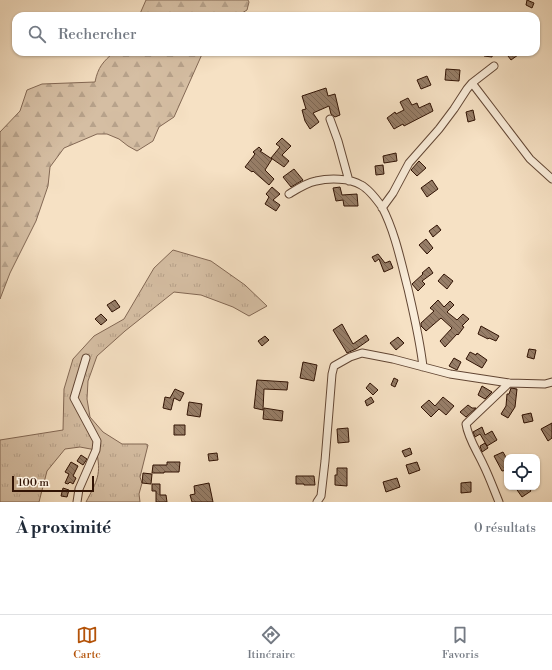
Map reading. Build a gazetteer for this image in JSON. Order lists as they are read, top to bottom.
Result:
{
  "scale_bar": "100 m",
  "page": {
    "search": "Rechercher",
    "scale": "100 m",
    "heading": ["À proximité", "0 résultats"],
    "nav": ["Carte", "Itinéraire", "Favoris"]
  }
}
